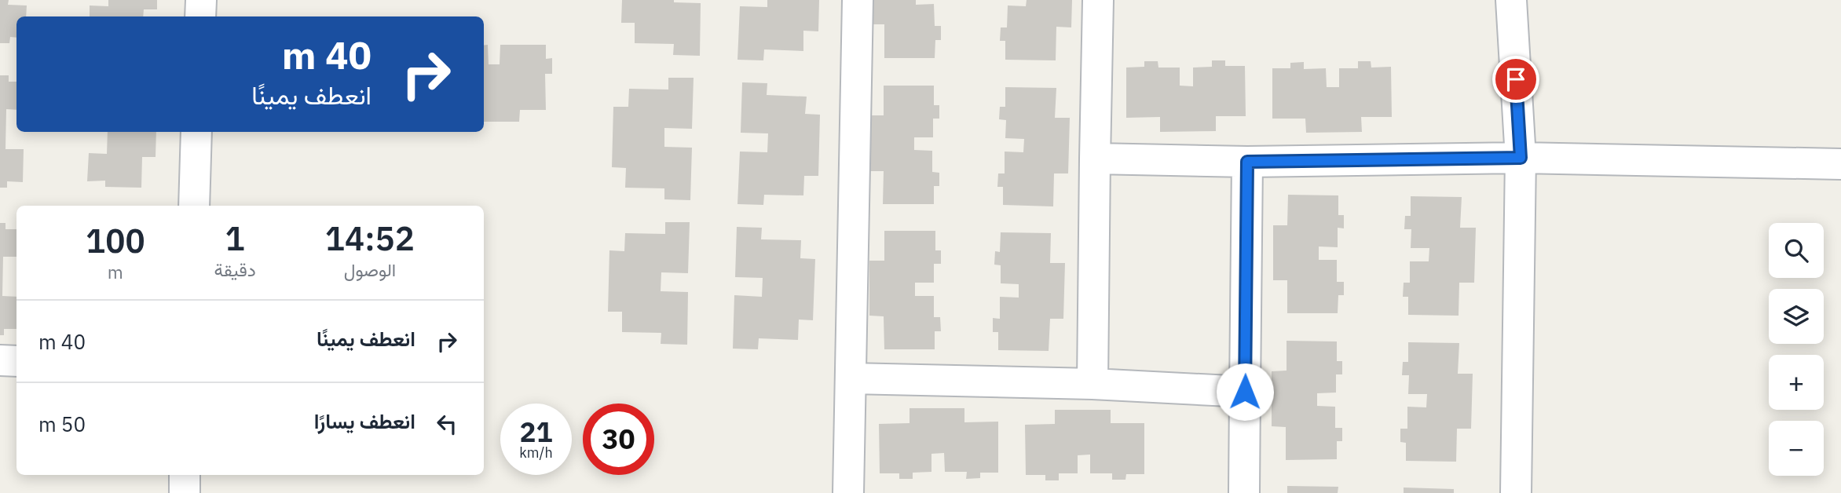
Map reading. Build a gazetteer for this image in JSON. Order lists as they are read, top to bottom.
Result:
{
  "page": {
    "turn": ["40 m", "انعطف يمينًا"],
    "eta": [
      "14:52",
      "الوصول",
      "1",
      "دقيقة",
      "100",
      "m"
    ],
    "map_buttons": ["+", "−"],
    "list": [
      {
        "name": "انعطف يمينًا",
        "value": "40 m"
      },
      {
        "name": "انعطف يسارًا",
        "value": "50 m"
      }
    ],
    "speed": "21 km/h",
    "limit": "30"
  }
}
